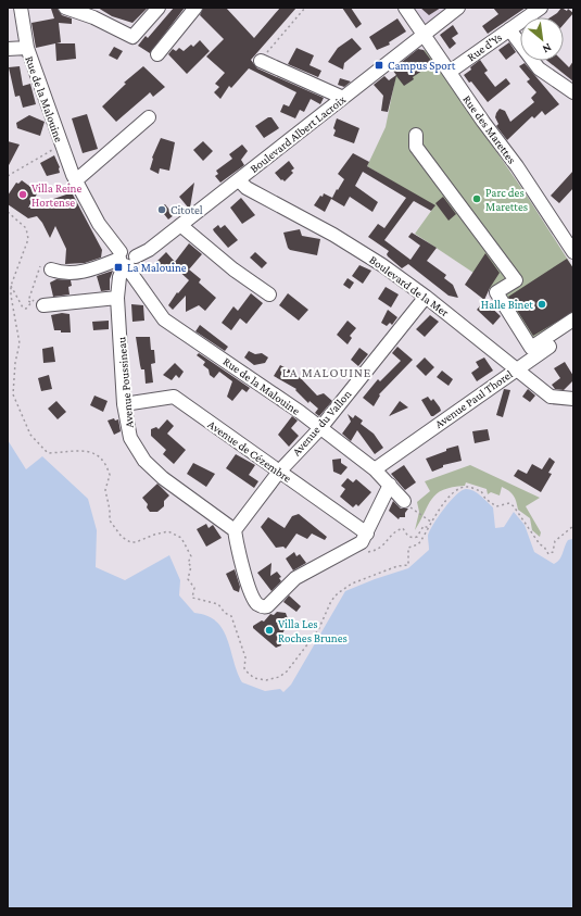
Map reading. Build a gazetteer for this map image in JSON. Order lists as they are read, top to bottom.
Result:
{
  "streets": {
    "street": [
      "Rue d'Ys",
      "Rue de la Malouine",
      "Rue des Marettes",
      "Boulevard Albert Lacroix",
      "Boulevard de la Mer",
      "Avenue Poussineau",
      "Avenue Paul Thorel",
      "Avenue du Vallon",
      "Avenue de Cézembre"
    ]
  },
  "crossings": [
    ["Rue d'Ys", "Rue des Marettes"],
    ["Rue de la Malouine", "Boulevard Albert Lacroix"],
    ["Rue de la Malouine", "Avenue Poussineau"],
    ["Rue de la Malouine", "Avenue Paul Thorel"],
    ["Rue de la Malouine", "Avenue du Vallon"],
    ["Rue des Marettes", "Boulevard Albert Lacroix"],
    ["Boulevard Albert Lacroix", "Boulevard de la Mer"],
    ["Boulevard Albert Lacroix", "Avenue Poussineau"],
    ["Boulevard de la Mer", "Avenue Paul Thorel"],
    ["Boulevard de la Mer", "Avenue du Vallon"],
    ["Avenue Poussineau", "Avenue du Vallon"],
    ["Avenue Poussineau", "Avenue de Cézembre"],
    ["Avenue du Vallon", "Avenue de Cézembre"]
  ],
  "districts": ["LA MALOUINE"],
  "places": {
    "transit": ["Campus Sport", "La Malouine"],
    "other": [
      "Villa Reine Hortense",
      "Parc des Marettes",
      "Citotel",
      "Halle Binet",
      "Villa Les Roches Brunes"
    ]
  },
  "north": "bottom right"
}
